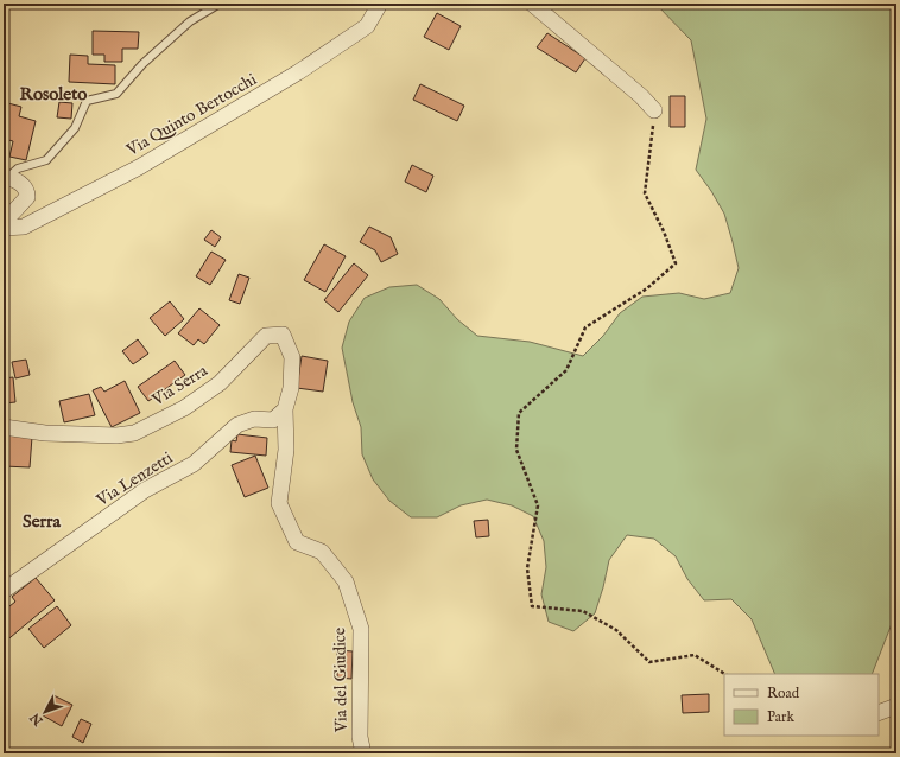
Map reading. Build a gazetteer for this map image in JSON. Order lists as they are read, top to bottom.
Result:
{
  "streets": {
    "street": [
      "Via Quinto Bertocchi",
      "Via Serra",
      "Via Lenzetti",
      "Via del Giudice"
    ]
  },
  "crossings": [
    ["Via Serra", "Via Lenzetti"],
    ["Via Serra", "Via del Giudice"],
    ["Via Lenzetti", "Via del Giudice"]
  ],
  "districts": ["Rosoleto", "Serra"],
  "legend": ["Road", "Park"],
  "north": "bottom left"
}
